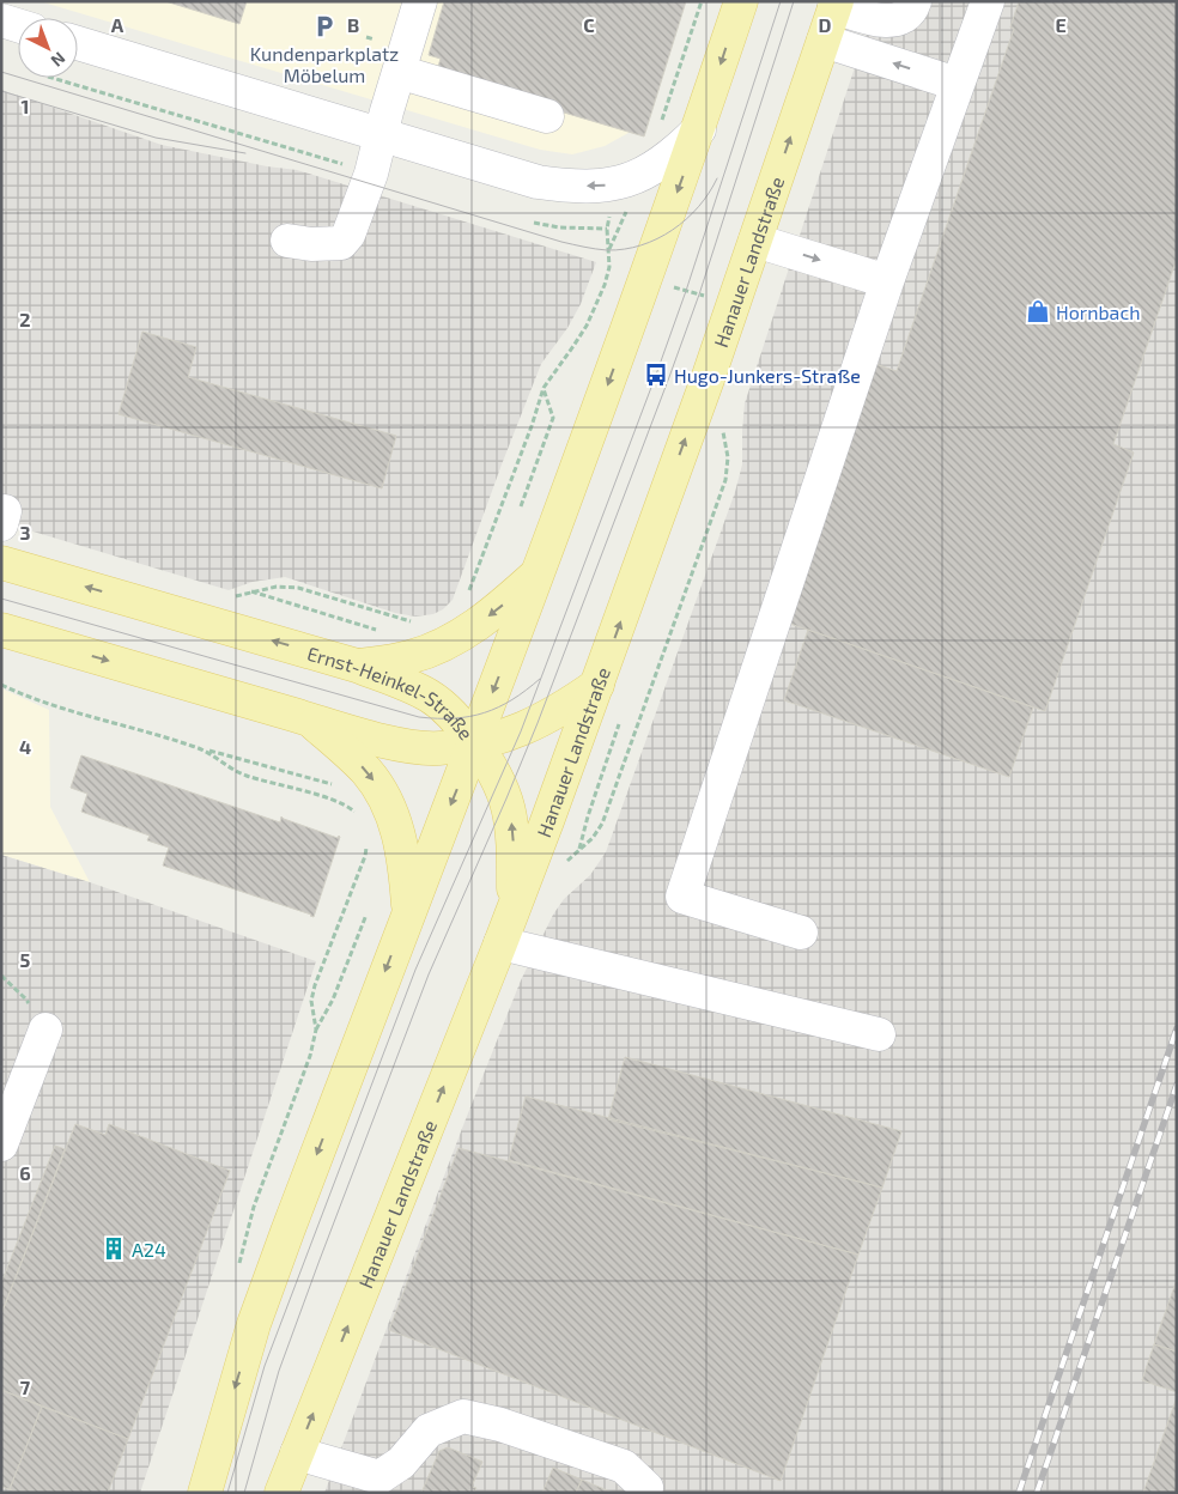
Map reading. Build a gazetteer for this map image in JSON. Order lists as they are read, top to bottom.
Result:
{
  "streets": {
    "main road": ["Hanauer Landstraße", "Ernst-Heinkel-Straße"]
  },
  "places": {
    "parking": ["Kundenparkplatz Möbelum"],
    "shop": ["Hornbach"],
    "bus stop": ["Hugo-Junkers-Straße"],
    "building": ["A24"]
  },
  "north": "bottom right",
  "grid": {
    "columns": [
      "A",
      "B",
      "C",
      "D",
      "E"
    ],
    "rows": [
      "1",
      "2",
      "3",
      "4",
      "5",
      "6",
      "7"
    ]
  }
}
